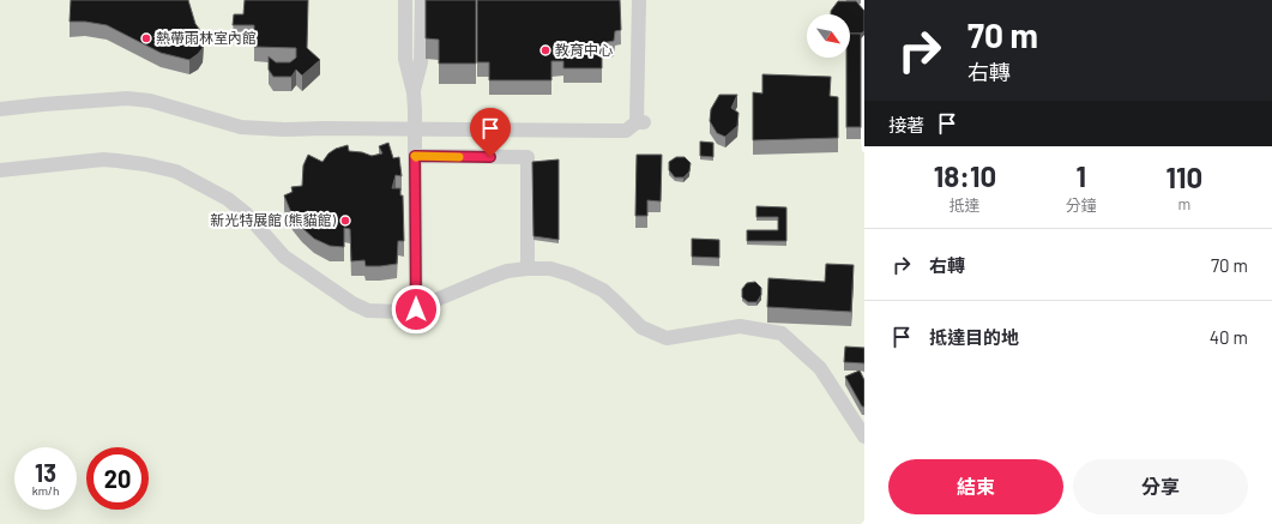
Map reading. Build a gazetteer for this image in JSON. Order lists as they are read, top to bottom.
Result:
{
  "places": ["熱帶雨林室內館", "教育中心", "新光特展館 (熊貓館)"],
  "north": "bottom right",
  "page": {
    "turn": ["70 m", "右轉"],
    "then": "接著",
    "eta": [
      "18:10",
      "抵達",
      "1",
      "分鐘",
      "110",
      "m"
    ],
    "list": [
      {
        "name": "右轉",
        "value": "70 m"
      },
      {
        "name": "抵達目的地",
        "value": "40 m"
      }
    ],
    "speed": "13 km/h",
    "limit": "20",
    "buttons": ["結束", "分享"]
  }
}
